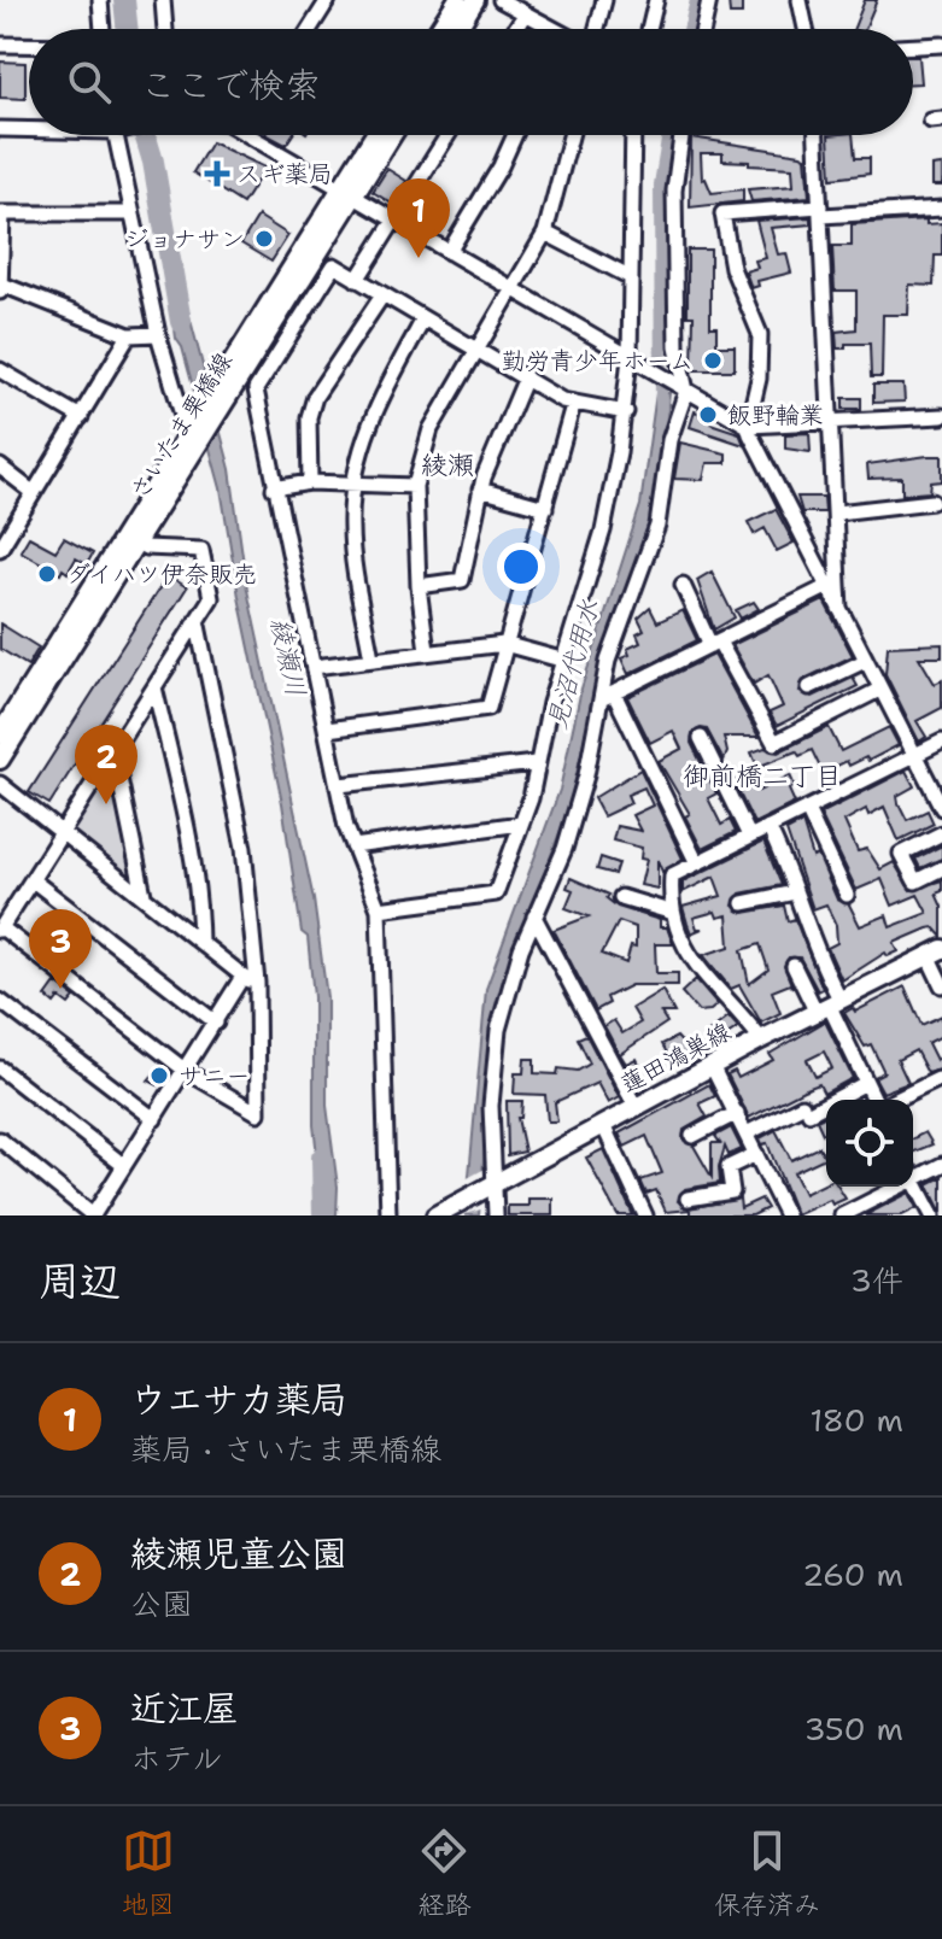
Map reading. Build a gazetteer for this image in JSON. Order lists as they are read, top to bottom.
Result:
{
  "streets": {
    "main road": ["さいたま栗橋線", "蓮田鴻巣線"]
  },
  "districts": ["綾瀬", "御前橋二丁目"],
  "water": ["綾瀬川", "見沼代用水"],
  "places": {
    "health": ["スギ薬局"],
    "other": [
      "ジョナサン",
      "勤労青少年ホーム",
      "飯野輪業",
      "ダイハツ伊奈販売",
      "サニー"
    ]
  },
  "page": {
    "search": "ここで検索",
    "pins": ["1", "2", "3"],
    "heading": ["周辺", "3件"],
    "list": [
      {
        "mark": "1",
        "name": "ウエサカ薬局",
        "note": "薬局 · さいたま栗橋線",
        "value": "180 m"
      },
      {
        "mark": "2",
        "name": "綾瀬児童公園",
        "note": "公園",
        "value": "260 m"
      },
      {
        "mark": "3",
        "name": "近江屋",
        "note": "ホテル",
        "value": "350 m"
      }
    ],
    "nav": ["地図", "経路", "保存済み"]
  }
}
